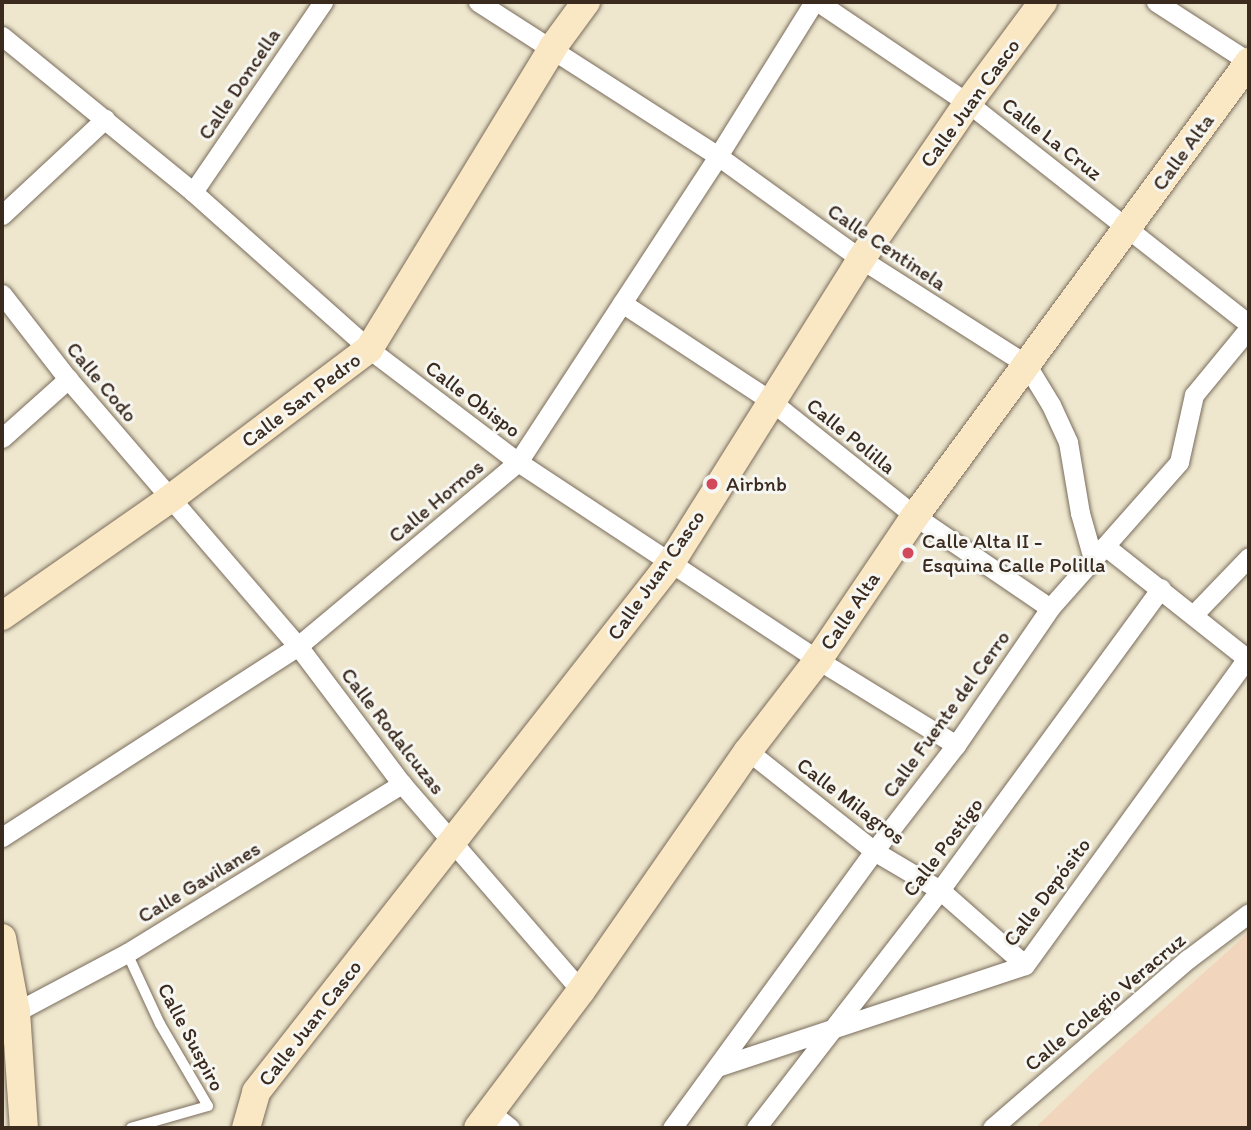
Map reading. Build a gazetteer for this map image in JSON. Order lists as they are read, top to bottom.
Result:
{
  "streets": {
    "street": [
      "Calle Doncella",
      "Calle Juan Casco",
      "Calle La Cruz",
      "Calle Alta",
      "Calle Centinela",
      "Calle Codo",
      "Calle Obispo",
      "Calle San Pedro",
      "Calle Polilla",
      "Calle Hornos",
      "Calle Fuente del Cerro",
      "Calle Rodalcuzas",
      "Calle Milagros",
      "Calle Postigo",
      "Calle Gavilanes",
      "Calle Depósito",
      "Calle Colegio Veracruz"
    ],
    "lane": ["Calle Suspiro"]
  },
  "crossings": [
    ["Calle Doncella", "Calle Obispo"],
    ["Calle Juan Casco", "Calle La Cruz"],
    ["Calle Juan Casco", "Calle Centinela"],
    ["Calle Juan Casco", "Calle Obispo"],
    ["Calle Juan Casco", "Calle Polilla"],
    ["Calle Juan Casco", "Calle Rodalcuzas"],
    ["Calle La Cruz", "Calle Alta"],
    ["Calle La Cruz", "Calle Hornos"],
    ["Calle La Cruz", "Calle Fuente del Cerro"],
    ["Calle Alta", "Calle Centinela"],
    ["Calle Alta", "Calle Obispo"],
    ["Calle Alta", "Calle Polilla"],
    ["Calle Alta", "Calle Rodalcuzas"],
    ["Calle Alta", "Calle Milagros"],
    ["Calle Centinela", "Calle San Pedro"],
    ["Calle Centinela", "Calle Hornos"],
    ["Calle Centinela", "Calle Fuente del Cerro"],
    ["Calle Codo", "Calle San Pedro"],
    ["Calle Codo", "Calle Rodalcuzas"],
    ["Calle Obispo", "Calle San Pedro"],
    ["Calle Obispo", "Calle Hornos"],
    ["Calle Obispo", "Calle Fuente del Cerro"],
    ["Calle San Pedro", "Calle Rodalcuzas"],
    ["Calle Polilla", "Calle Hornos"],
    ["Calle Polilla", "Calle Fuente del Cerro"],
    ["Calle Hornos", "Calle Rodalcuzas"],
    ["Calle Fuente del Cerro", "Calle Milagros"],
    ["Calle Fuente del Cerro", "Calle Depósito"],
    ["Calle Rodalcuzas", "Calle Gavilanes"],
    ["Calle Milagros", "Calle Postigo"],
    ["Calle Milagros", "Calle Depósito"],
    ["Calle Postigo", "Calle Depósito"],
    ["Calle Gavilanes", "Calle Suspiro"]
  ],
  "places": ["Airbnb", "Calle Alta II - Esquina Calle Polilla"]
}
